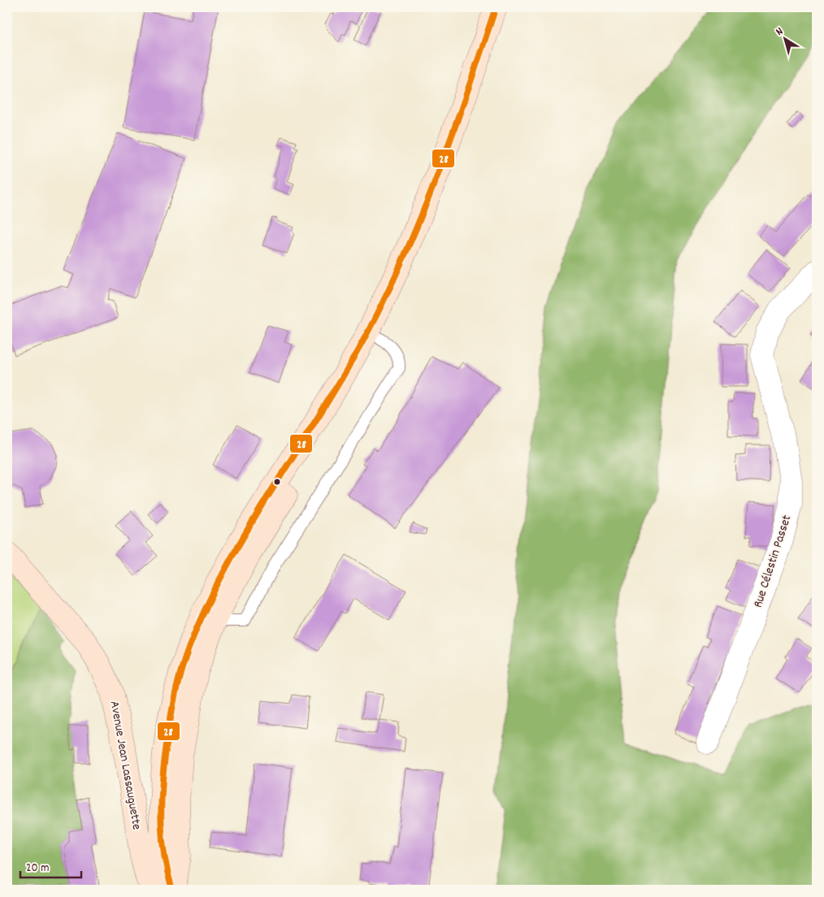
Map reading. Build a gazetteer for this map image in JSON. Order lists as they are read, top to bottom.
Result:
{
  "streets": {
    "street": ["Rue Célestin Passet", "Avenue Jean Lassauguette"]
  },
  "lines": ["transit line 28"],
  "scale_bar": "20 m",
  "north": "top left"
}
